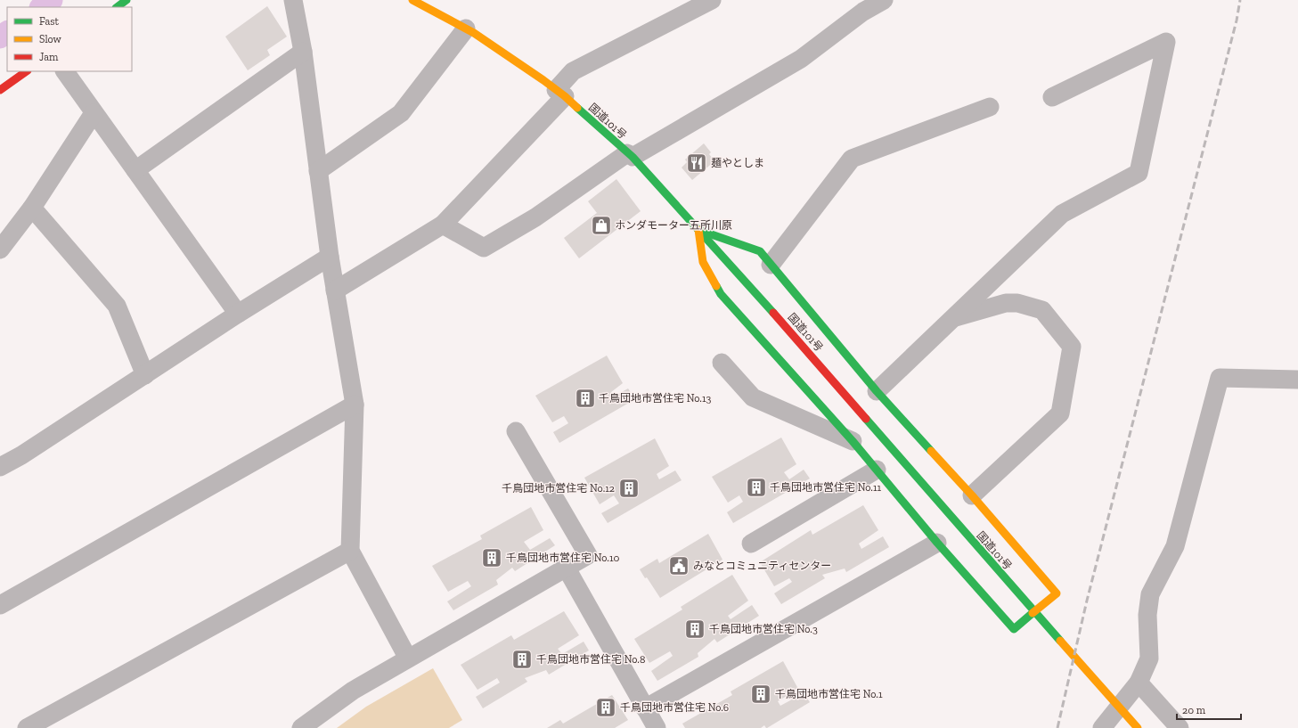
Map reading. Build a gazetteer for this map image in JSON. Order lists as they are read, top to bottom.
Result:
{
  "streets": {
    "main road": ["国道101号"]
  },
  "places": {
    "restaurant": ["麺やとしま"],
    "shop": ["ホンダモーター五所川原"],
    "building": [
      "千鳥団地市営住宅 No.13",
      "千鳥団地市営住宅 No.11",
      "千鳥団地市営住宅 No.12",
      "千鳥団地市営住宅 No.10",
      "千鳥団地市営住宅 No.3",
      "千鳥団地市営住宅 No.8",
      "千鳥団地市営住宅 No.1",
      "千鳥団地市営住宅 No.6"
    ],
    "public building": ["みなとコミュニティセンター"]
  },
  "legend": ["Fast", "Slow", "Jam"],
  "scale_bar": "20 m"
}
